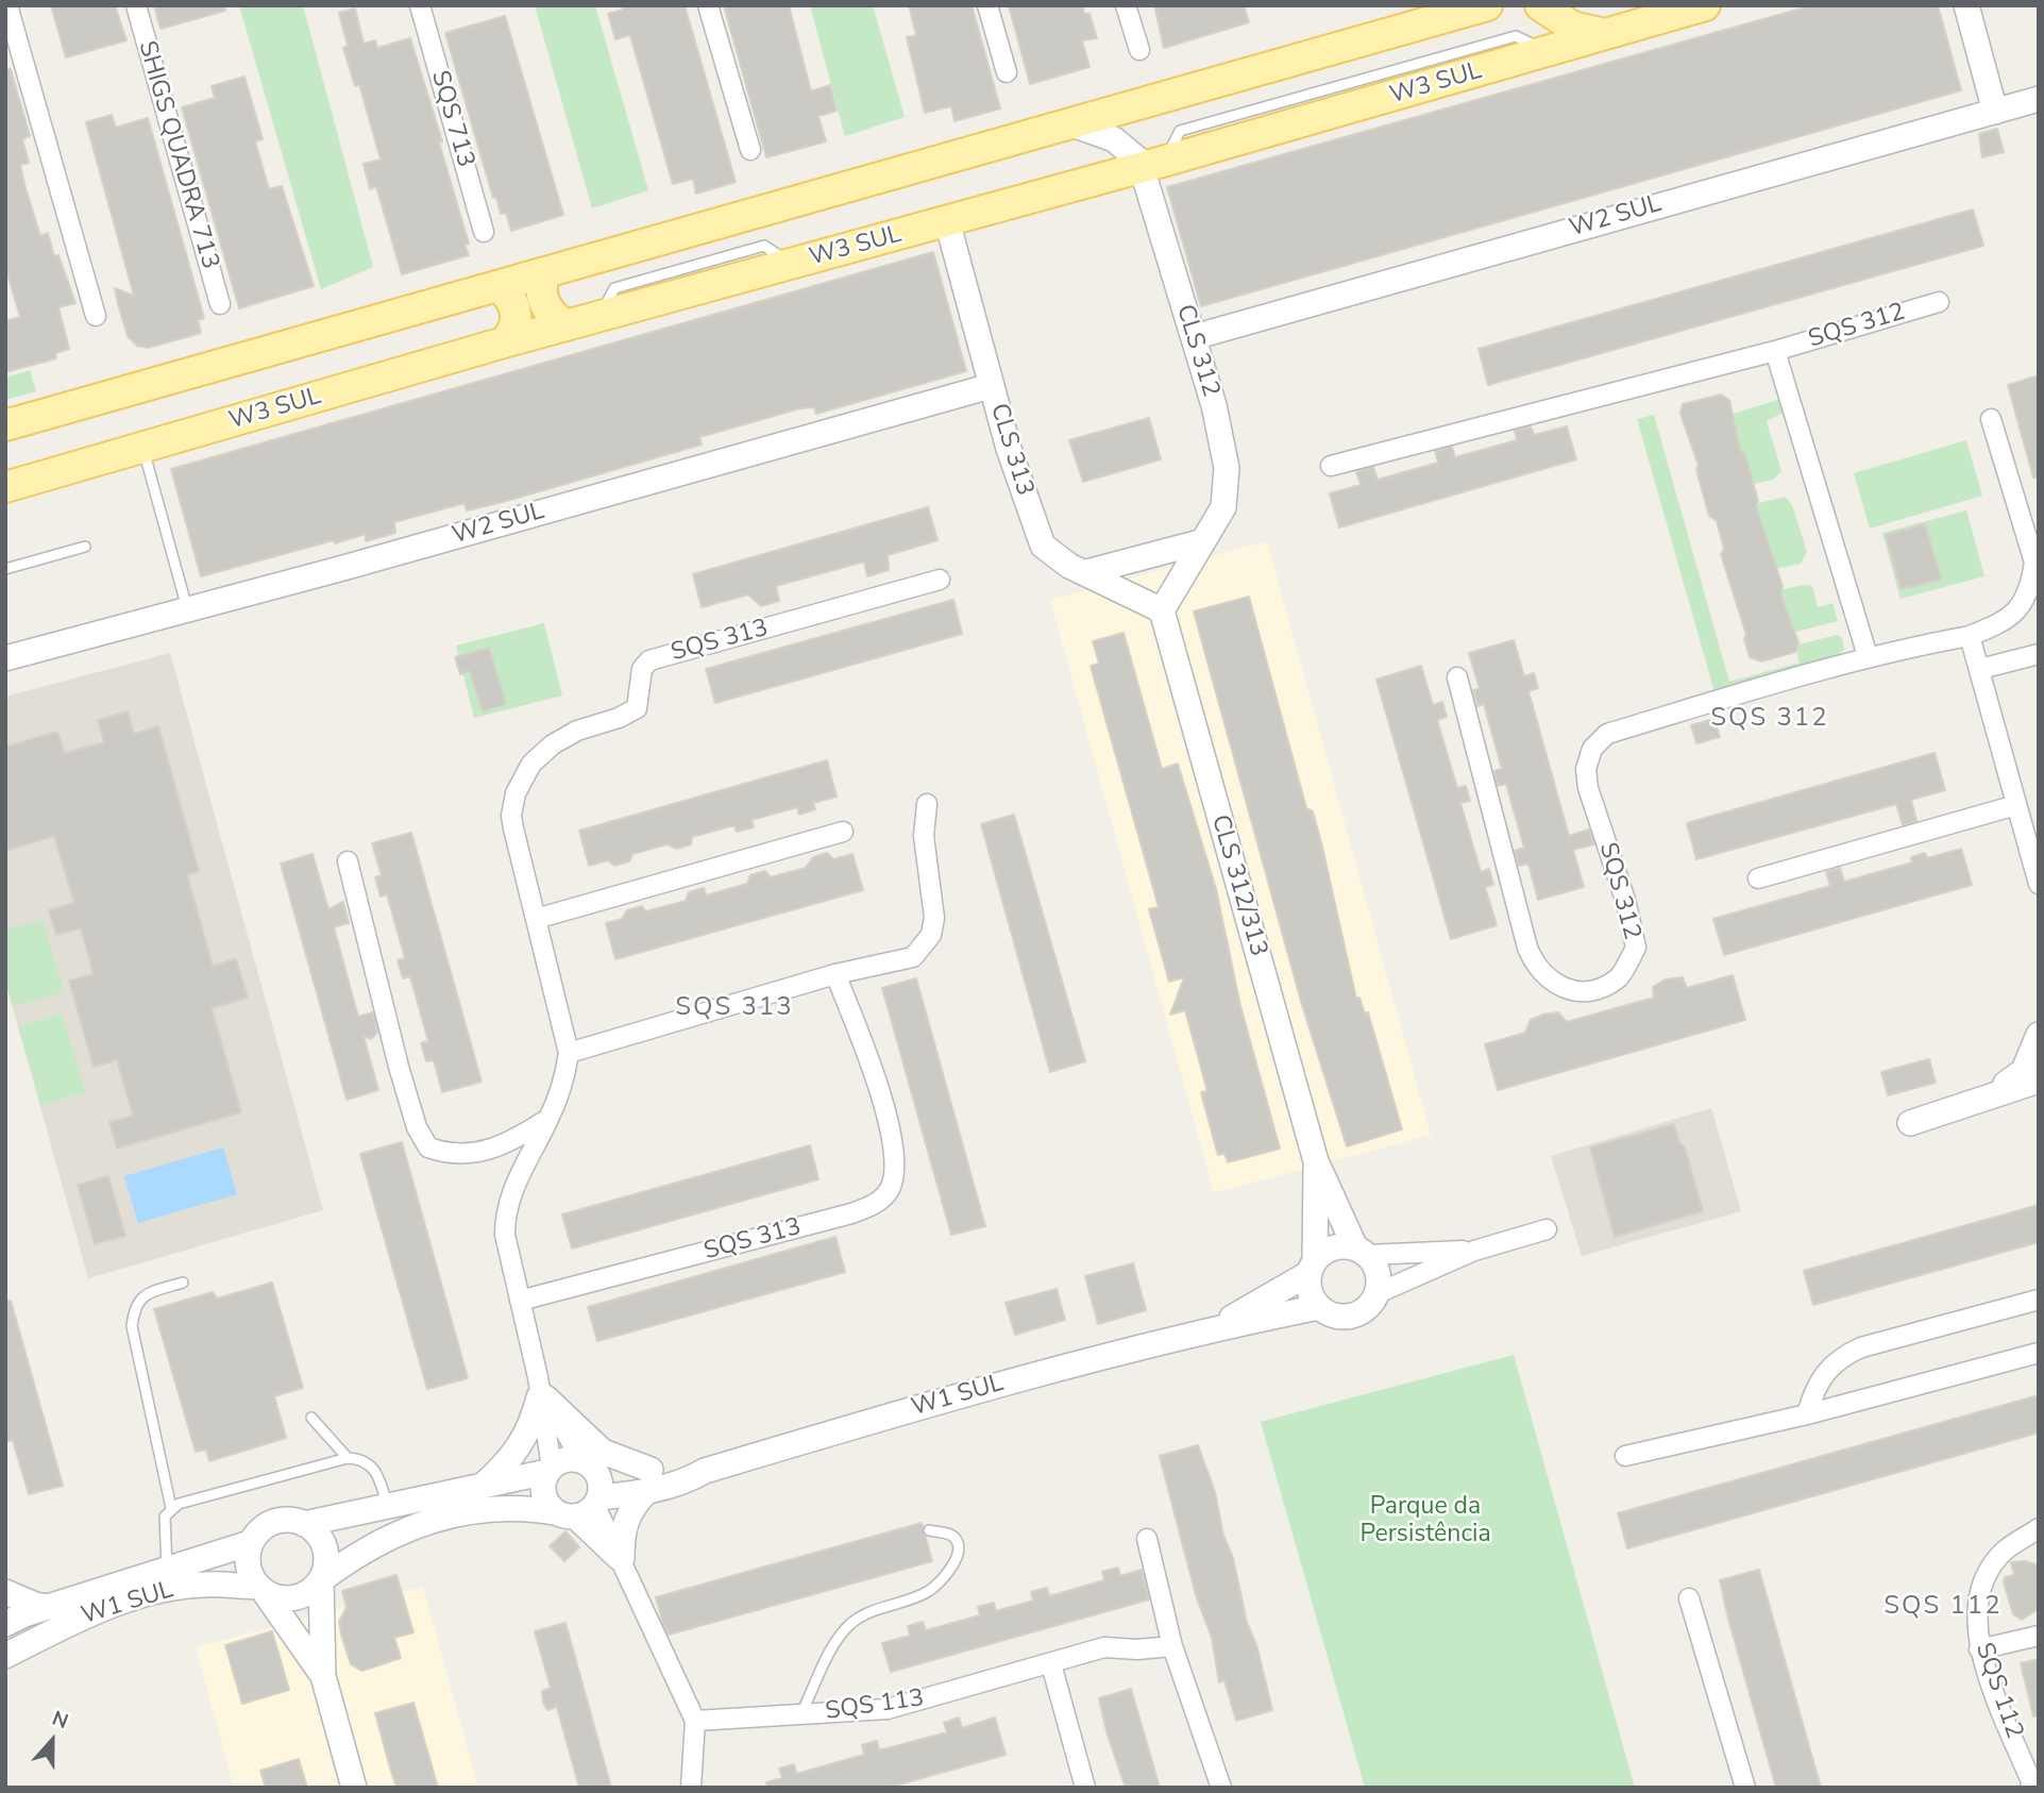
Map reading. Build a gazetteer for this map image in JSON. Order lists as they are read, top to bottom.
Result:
{
  "streets": {
    "main road": ["W3 SUL"],
    "street": [
      "SQS 713",
      "SHIGS QUADRA 713",
      "W2 SUL",
      "SQS 312",
      "CLS 312",
      "CLS 313",
      "SQS 313",
      "CLS 312/313",
      "W1 SUL",
      "SQS 112",
      "SQS 113"
    ]
  },
  "crossings": [
    ["W3 SUL", "CLS 312"],
    ["W3 SUL", "CLS 313"],
    ["W2 SUL", "CLS 312"],
    ["W2 SUL", "CLS 313"],
    ["CLS 312", "CLS 313"],
    ["CLS 312", "CLS 312/313"],
    ["CLS 313", "CLS 312/313"],
    ["SQS 313", "W1 SUL"],
    ["CLS 312/313", "W1 SUL"]
  ],
  "districts": ["SQS 312", "SQS 313", "SQS 112"],
  "parks": ["Parque da Persistência"],
  "north": "top"
}
